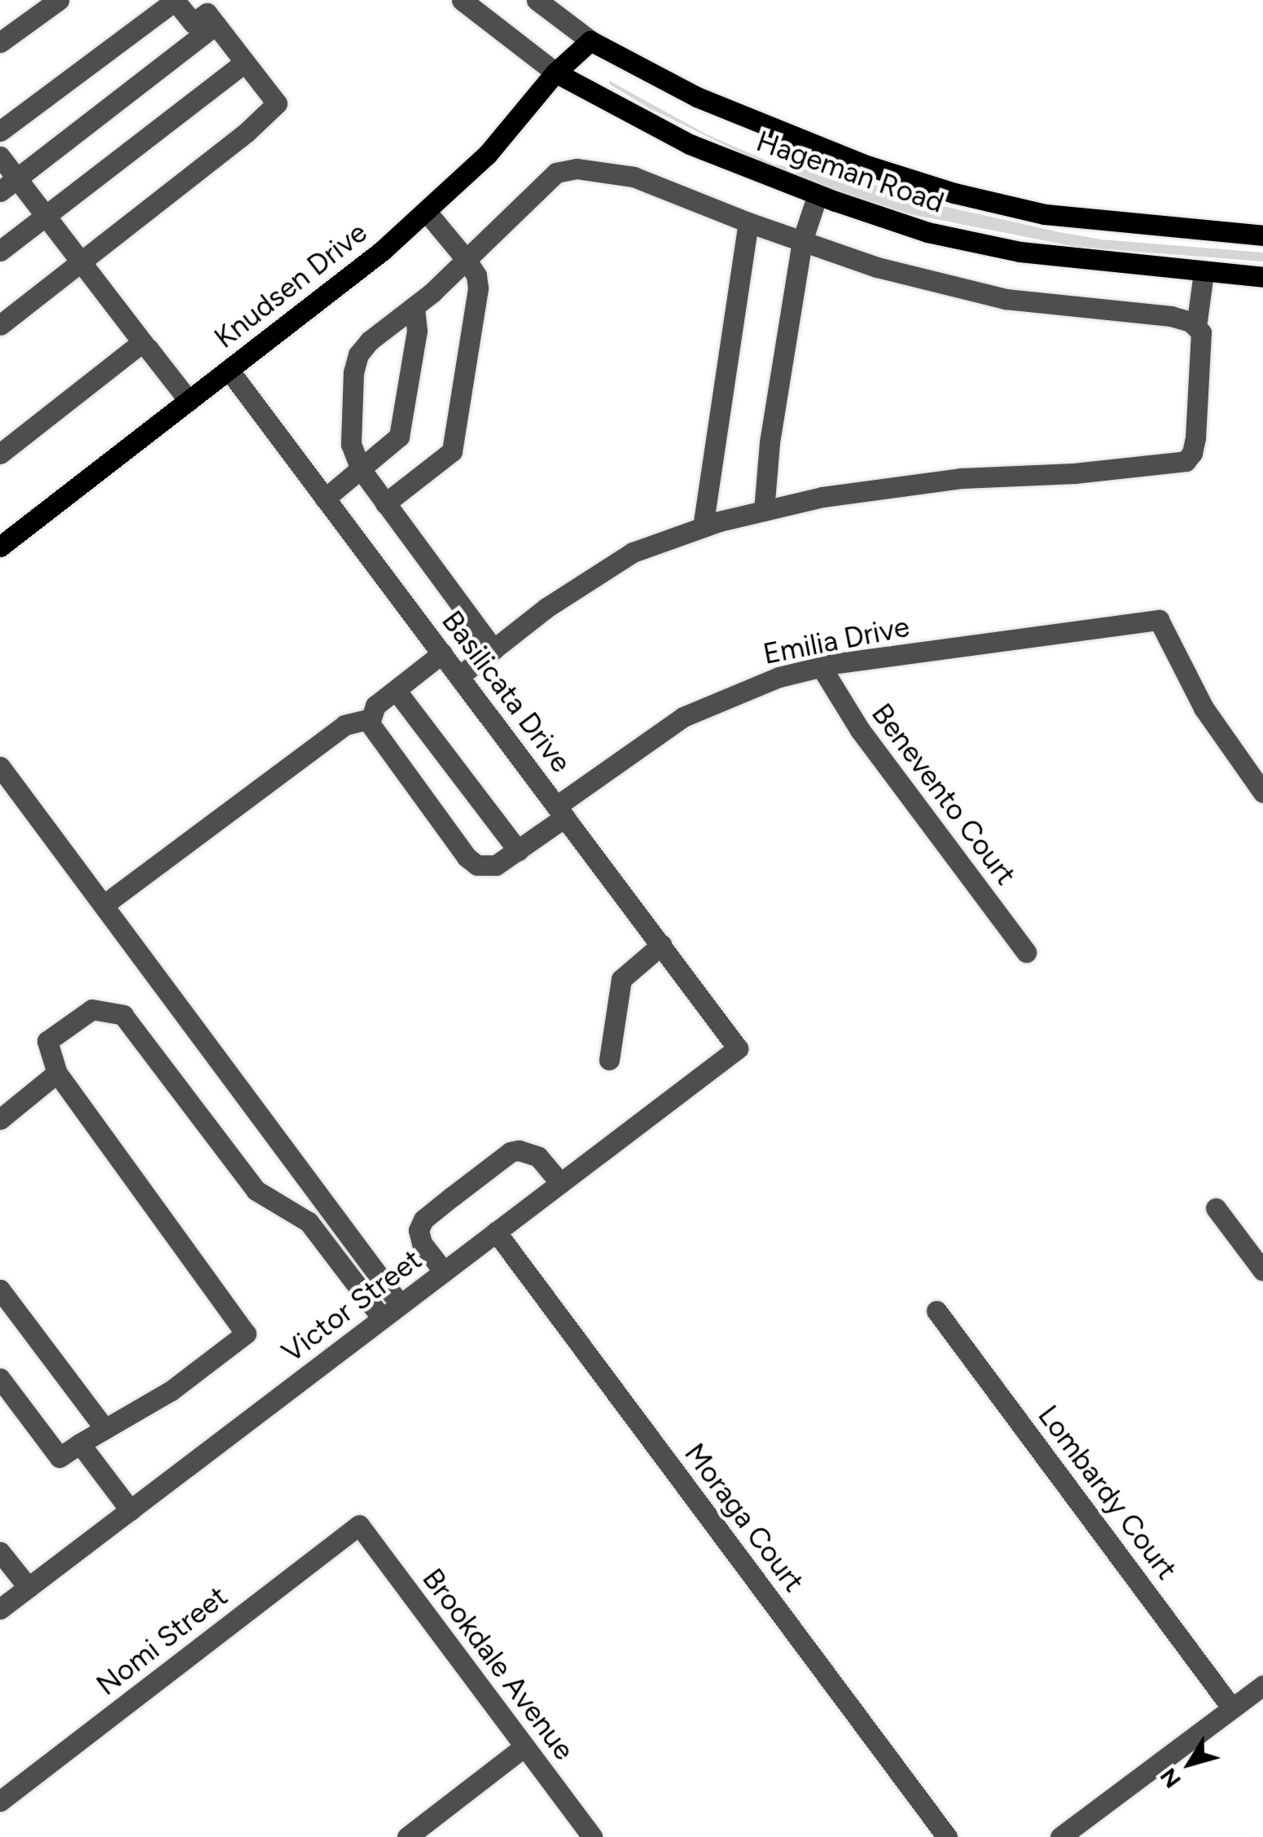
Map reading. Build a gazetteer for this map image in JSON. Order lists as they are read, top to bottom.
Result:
{
  "streets": {
    "main road": ["Hageman Road", "Knudsen Drive"],
    "street": [
      "Emilia Drive",
      "Basilicata Drive",
      "Benevento Court",
      "Victor Street",
      "Lombardy Court",
      "Moraga Court",
      "Nomi Street",
      "Brookdale Avenue"
    ]
  },
  "crossings": [
    ["Hageman Road", "Knudsen Drive"],
    ["Knudsen Drive", "Basilicata Drive"],
    ["Emilia Drive", "Basilicata Drive"],
    ["Emilia Drive", "Benevento Court"],
    ["Basilicata Drive", "Victor Street"],
    ["Victor Street", "Moraga Court"],
    ["Nomi Street", "Brookdale Avenue"]
  ],
  "north": "bottom left"
}
